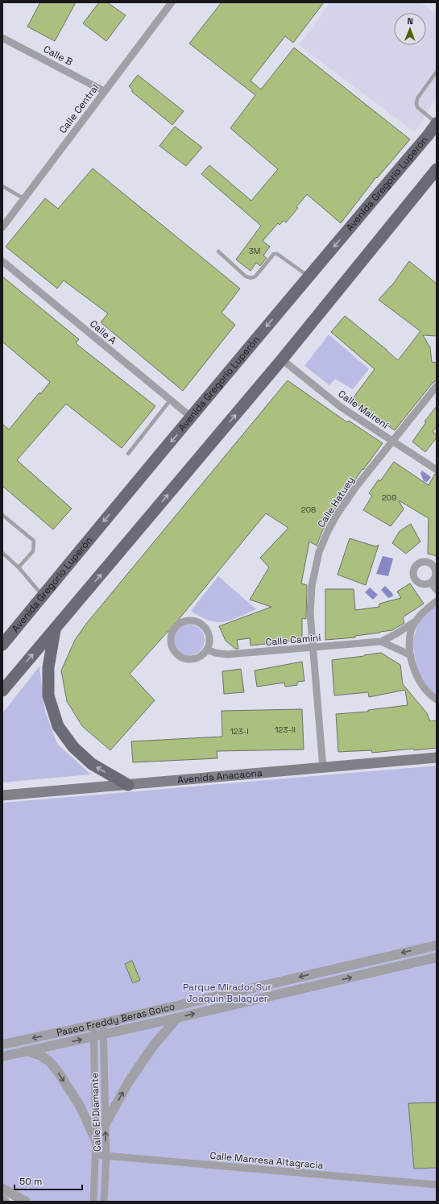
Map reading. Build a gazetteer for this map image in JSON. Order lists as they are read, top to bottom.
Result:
{
  "streets": {
    "main road": ["Avenida Gregorio Luperón", "Avenida Anacaona"],
    "street": [
      "Calle B",
      "Calle Central",
      "Calle A",
      "Calle Mairení",
      "Calle Hatuey",
      "Calle Camini",
      "Paseo Freddy Beras Goico",
      "Calle El Diamante",
      "Calle Manresa Altagracia"
    ]
  },
  "crossings": [
    ["Calle B", "Calle Central"],
    ["Avenida Gregorio Luperón", "Calle A"],
    ["Calle Mairení", "Calle Hatuey"],
    ["Calle Hatuey", "Calle Camini"],
    ["Calle Hatuey", "Avenida Anacaona"],
    ["Paseo Freddy Beras Goico", "Calle El Diamante"],
    ["Calle El Diamante", "Calle Manresa Altagracia"]
  ],
  "parks": ["Parque Mirador Sur Joaquín Balaguer"],
  "house_numbers": [
    "3M",
    "209",
    "208",
    "123-II",
    "123-I"
  ],
  "scale_bar": "50 m",
  "north": "top"
}
